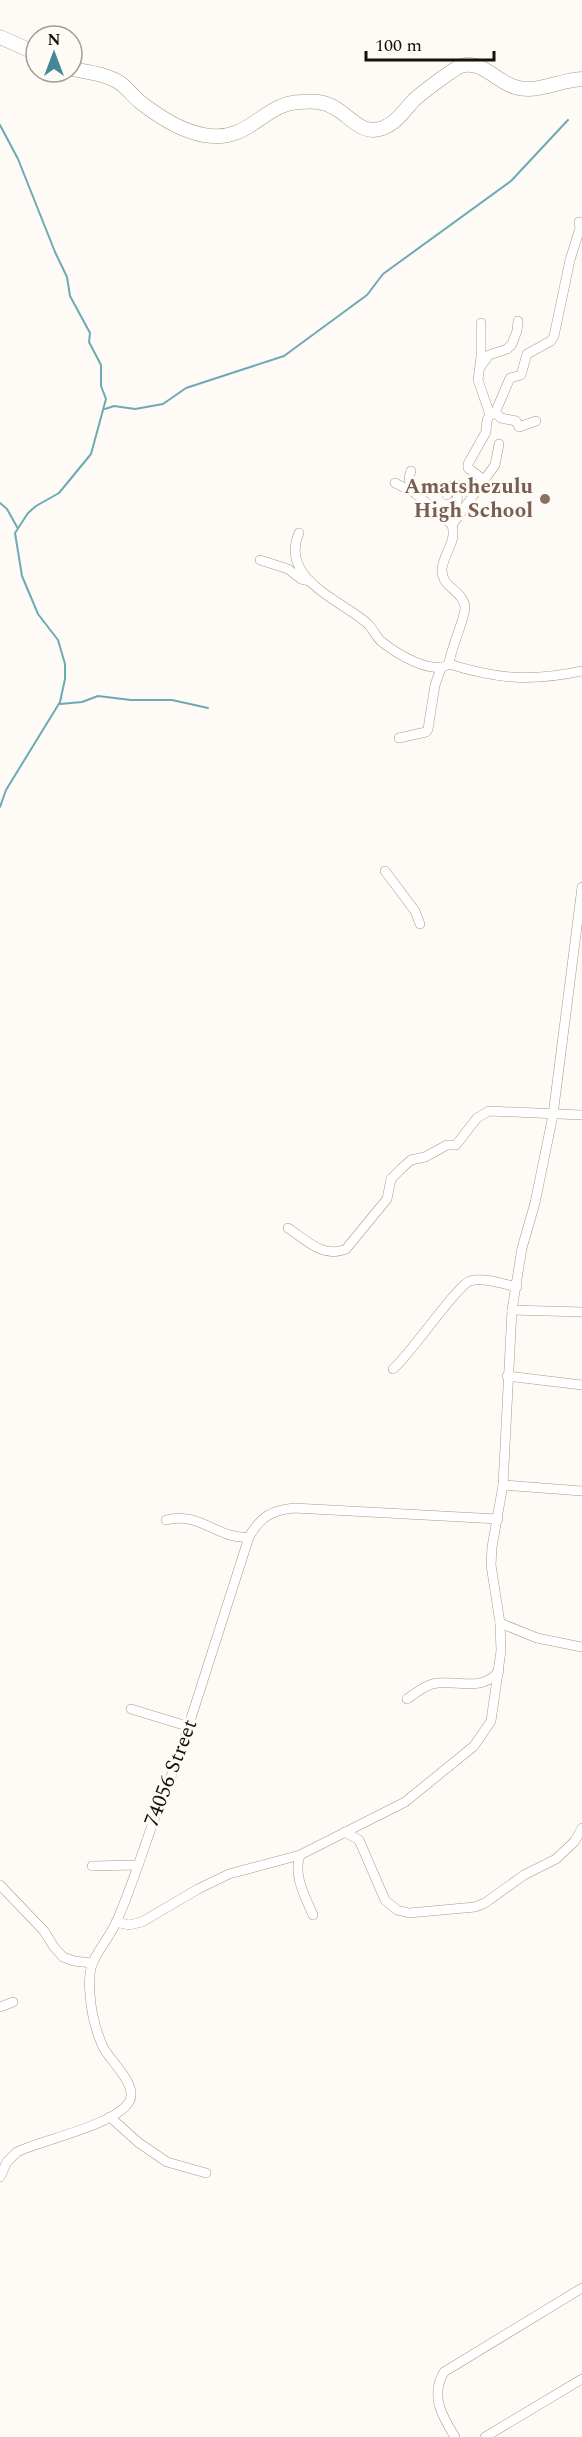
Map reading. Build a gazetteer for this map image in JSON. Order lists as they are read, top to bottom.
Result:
{
  "streets": {
    "street": ["74056 Street"]
  },
  "places": ["Amatshezulu High School"],
  "scale_bar": "100 m",
  "north": "top"
}
